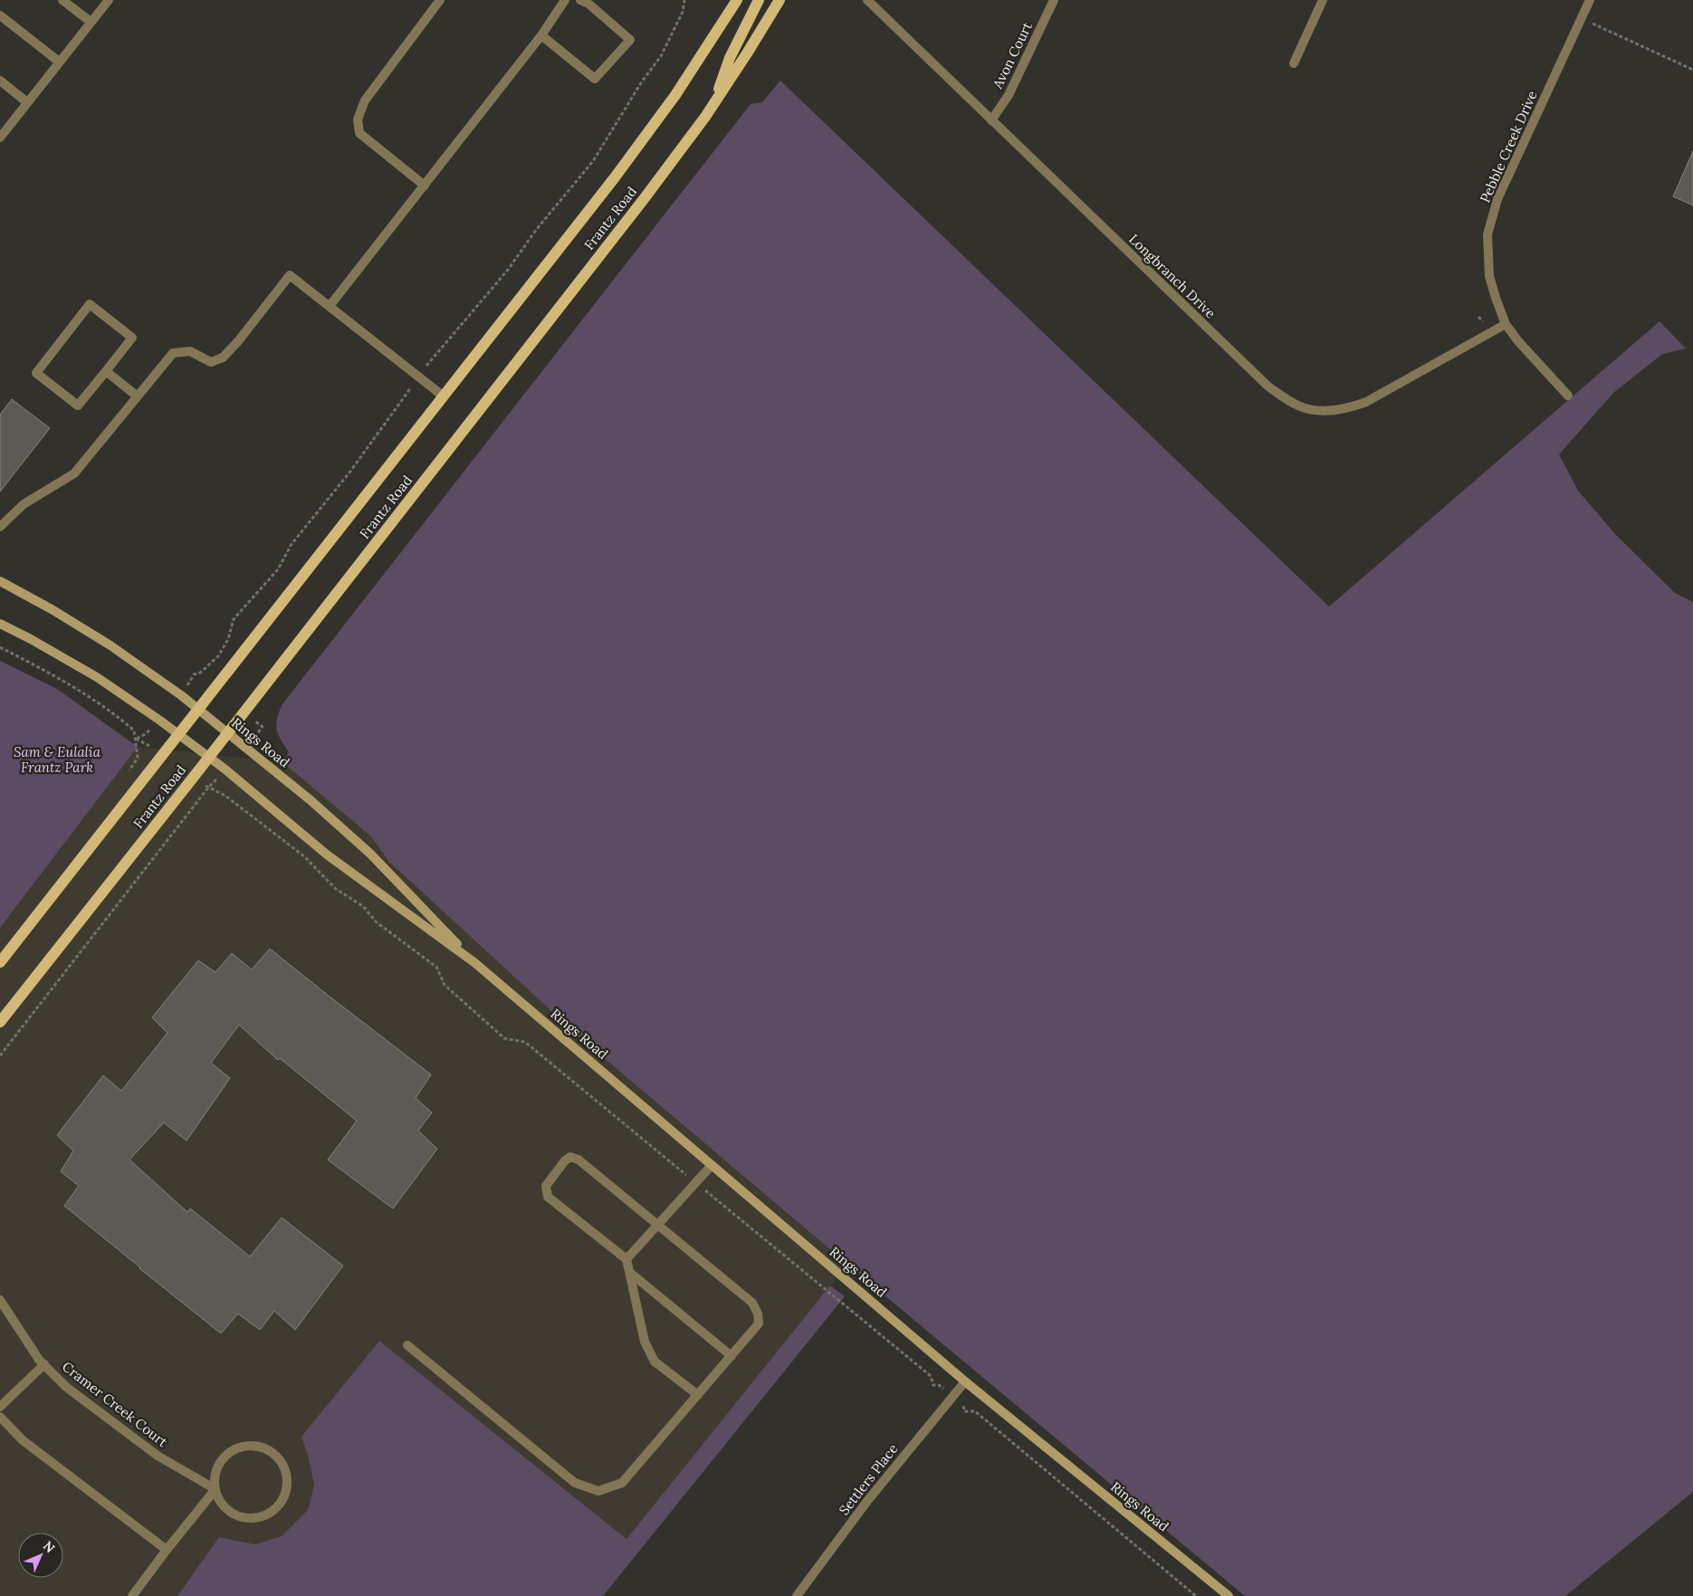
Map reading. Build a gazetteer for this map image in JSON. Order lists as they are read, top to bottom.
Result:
{
  "streets": {
    "main road": ["Frantz Road", "Rings Road"],
    "street": [
      "Avon Court",
      "Pebble Creek Drive",
      "Longbranch Drive",
      "Cramer Creek Court",
      "Settlers Place"
    ]
  },
  "crossings": [
    ["Avon Court", "Longbranch Drive"],
    ["Pebble Creek Drive", "Longbranch Drive"],
    ["Frantz Road", "Rings Road"],
    ["Rings Road", "Settlers Place"]
  ],
  "parks": ["Sam & Eulalia Frantz Park"],
  "north": "top right"
}
